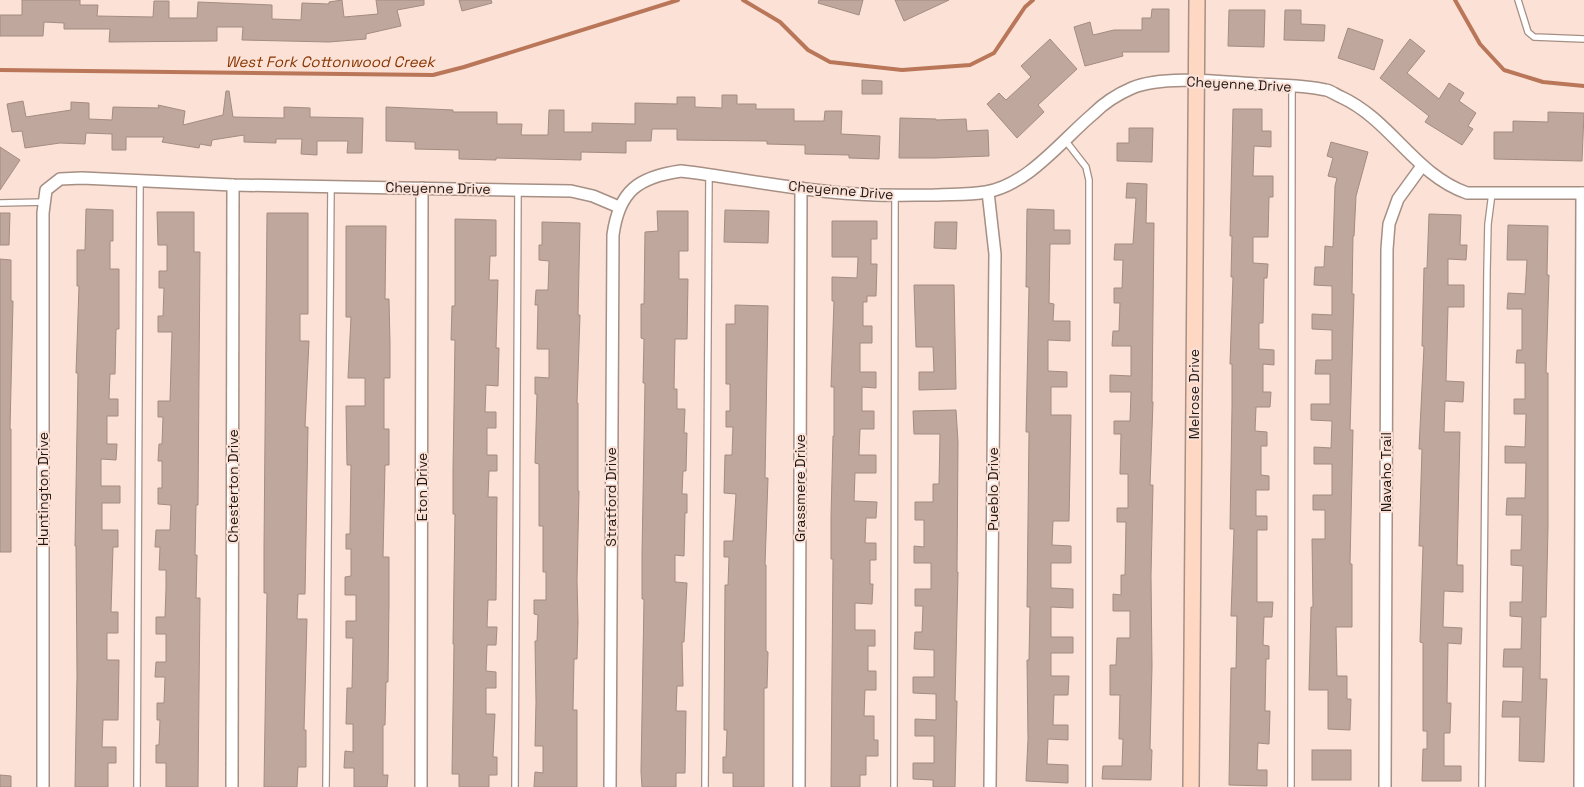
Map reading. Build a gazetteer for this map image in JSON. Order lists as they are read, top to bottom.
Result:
{
  "streets": {
    "street": [
      "Cheyenne Drive",
      "Melrose Drive",
      "Navaho Trail",
      "Chesterton Drive",
      "Eton Drive",
      "Grassmere Drive",
      "Huntington Drive",
      "Pueblo Drive",
      "Stratford Drive"
    ]
  },
  "crossings": [
    ["Cheyenne Drive", "Melrose Drive"],
    ["Cheyenne Drive", "Navaho Trail"],
    ["Cheyenne Drive", "Chesterton Drive"],
    ["Cheyenne Drive", "Eton Drive"],
    ["Cheyenne Drive", "Grassmere Drive"],
    ["Cheyenne Drive", "Huntington Drive"],
    ["Cheyenne Drive", "Pueblo Drive"],
    ["Cheyenne Drive", "Stratford Drive"]
  ],
  "water": ["West Fork Cottonwood Creek"]
}
